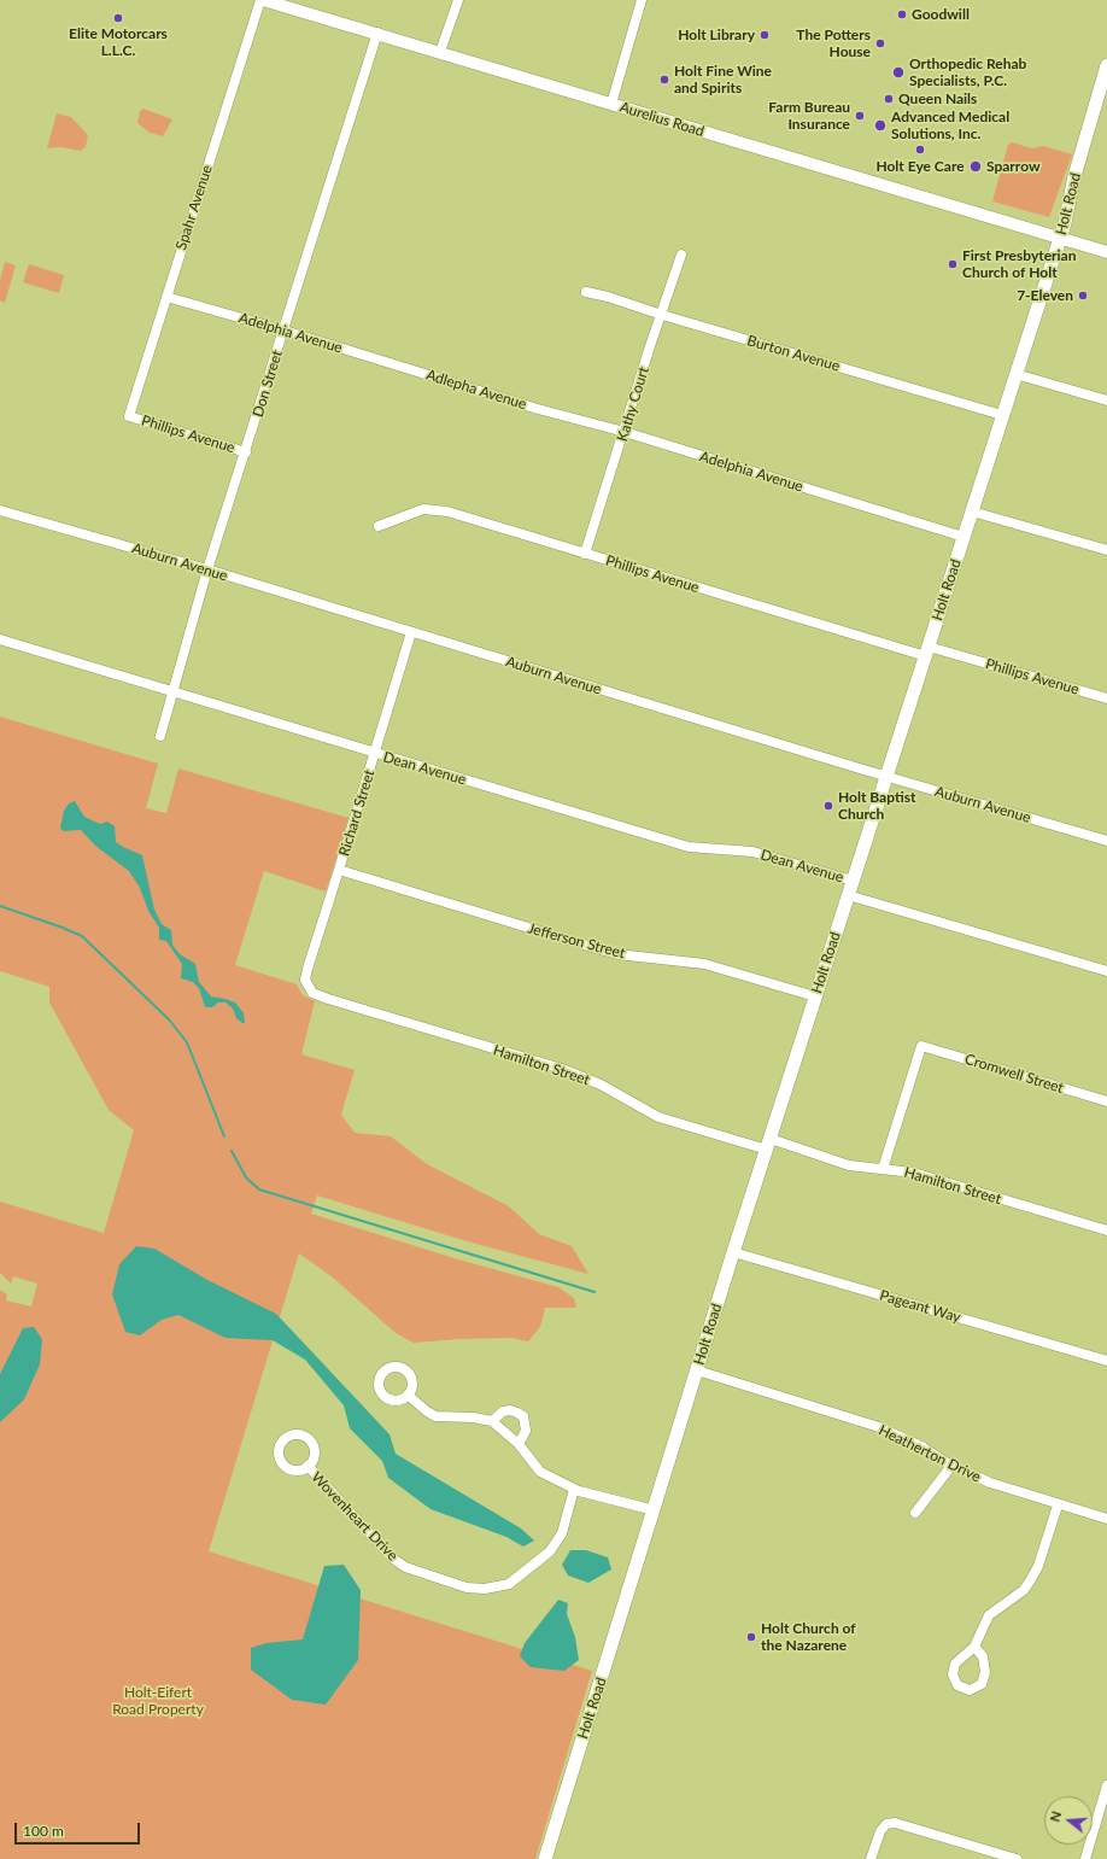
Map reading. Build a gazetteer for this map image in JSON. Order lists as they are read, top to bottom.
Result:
{
  "streets": {
    "main road": ["Holt Road"],
    "street": [
      "Aurelius Road",
      "Spahr Avenue",
      "Adelphia Avenue",
      "Burton Avenue",
      "Don Street",
      "Adlepha Avenue",
      "Kathy Court",
      "Phillips Avenue",
      "Auburn Avenue",
      "Dean Avenue",
      "Richard Street",
      "Jefferson Street",
      "Hamilton Street",
      "Cromwell Street",
      "Pageant Way",
      "Heatherton Drive",
      "Wovenheart Drive"
    ]
  },
  "crossings": [
    ["Aurelius Road", "Holt Road"],
    ["Aurelius Road", "Spahr Avenue"],
    ["Aurelius Road", "Don Street"],
    ["Holt Road", "Adelphia Avenue"],
    ["Holt Road", "Burton Avenue"],
    ["Holt Road", "Phillips Avenue"],
    ["Holt Road", "Auburn Avenue"],
    ["Holt Road", "Dean Avenue"],
    ["Holt Road", "Jefferson Street"],
    ["Holt Road", "Hamilton Street"],
    ["Holt Road", "Pageant Way"],
    ["Holt Road", "Heatherton Drive"],
    ["Spahr Avenue", "Adelphia Avenue"],
    ["Spahr Avenue", "Phillips Avenue"],
    ["Adelphia Avenue", "Don Street"],
    ["Adelphia Avenue", "Adlepha Avenue"],
    ["Adelphia Avenue", "Kathy Court"],
    ["Burton Avenue", "Kathy Court"],
    ["Don Street", "Phillips Avenue"],
    ["Don Street", "Auburn Avenue"],
    ["Don Street", "Dean Avenue"],
    ["Kathy Court", "Phillips Avenue"],
    ["Auburn Avenue", "Richard Street"],
    ["Dean Avenue", "Richard Street"],
    ["Richard Street", "Jefferson Street"],
    ["Richard Street", "Hamilton Street"],
    ["Hamilton Street", "Cromwell Street"]
  ],
  "parks": ["Holt-Eifert Road Property"],
  "places": [
    "Goodwill",
    "Elite Motorcars L.L.C.",
    "Holt Library",
    "The Potters House",
    "Orthopedic Rehab Specialists, P.C.",
    "Holt Fine Wine and Spirits",
    "Queen Nails",
    "Farm Bureau Insurance",
    "Advanced Medical Solutions, Inc.",
    "Holt Eye Care",
    "Sparrow",
    "First Presbyterian Church of Holt",
    "7-Eleven",
    "Holt Baptist Church",
    "Holt Church of the Nazarene"
  ],
  "scale_bar": "100 m",
  "north": "left"
}
